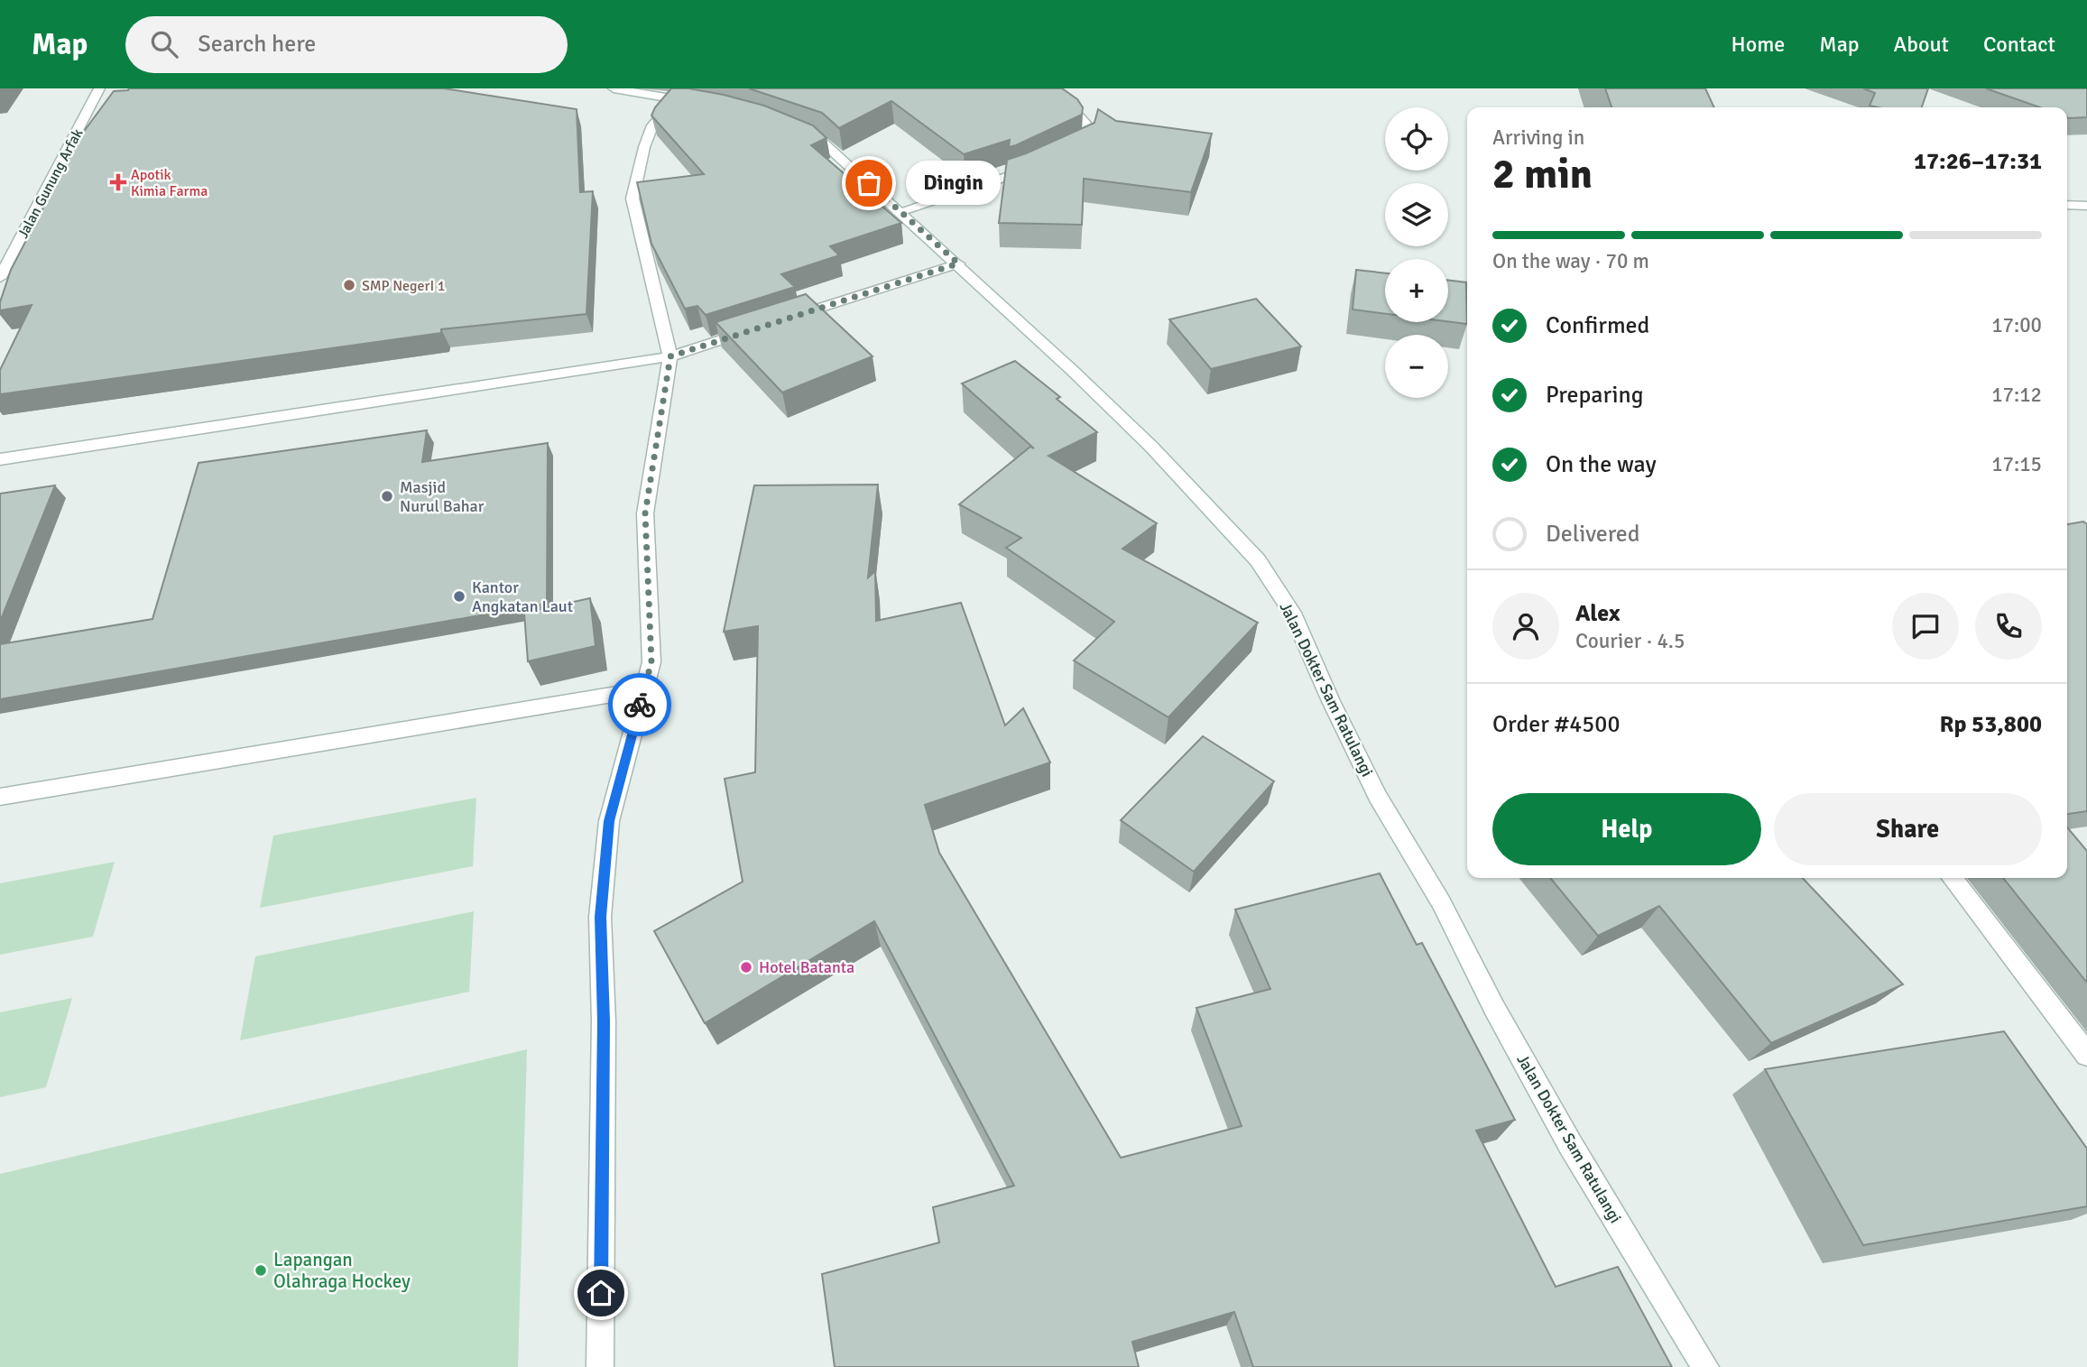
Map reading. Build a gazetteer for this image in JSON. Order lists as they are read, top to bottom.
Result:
{
  "streets": {
    "street": ["Jalan Gunung Arfak", "Jalan Dokter Sam Ratulangi"]
  },
  "places": {
    "health": ["Apotik Kimia Farma"],
    "other": [
      "Dingin",
      "SMP NegerI 1",
      "Masjid Nurul Bahar",
      "Kantor Angkatan Laut",
      "Hotel Batanta",
      "Lapangan Olahraga Hockey"
    ]
  },
  "page": {
    "header": "Map",
    "search": "Search here",
    "nav": [
      "Home",
      "Map",
      "About",
      "Contact"
    ],
    "map_buttons": ["+", "−"],
    "heading": ["2 min", "Arriving in", "17:26–17:31"],
    "panel": [
      "Alex",
      "Courier · 4.5",
      "Order #4500",
      "Rp 53,800"
    ],
    "bubble": "Dingin",
    "bar": "On the way · 70 m",
    "list": [
      ["Confirmed", "17:00"],
      ["Preparing", "17:12"],
      ["On the way", "17:15"],
      "Delivered"
    ],
    "buttons": ["Help", "Share"]
  }
}
